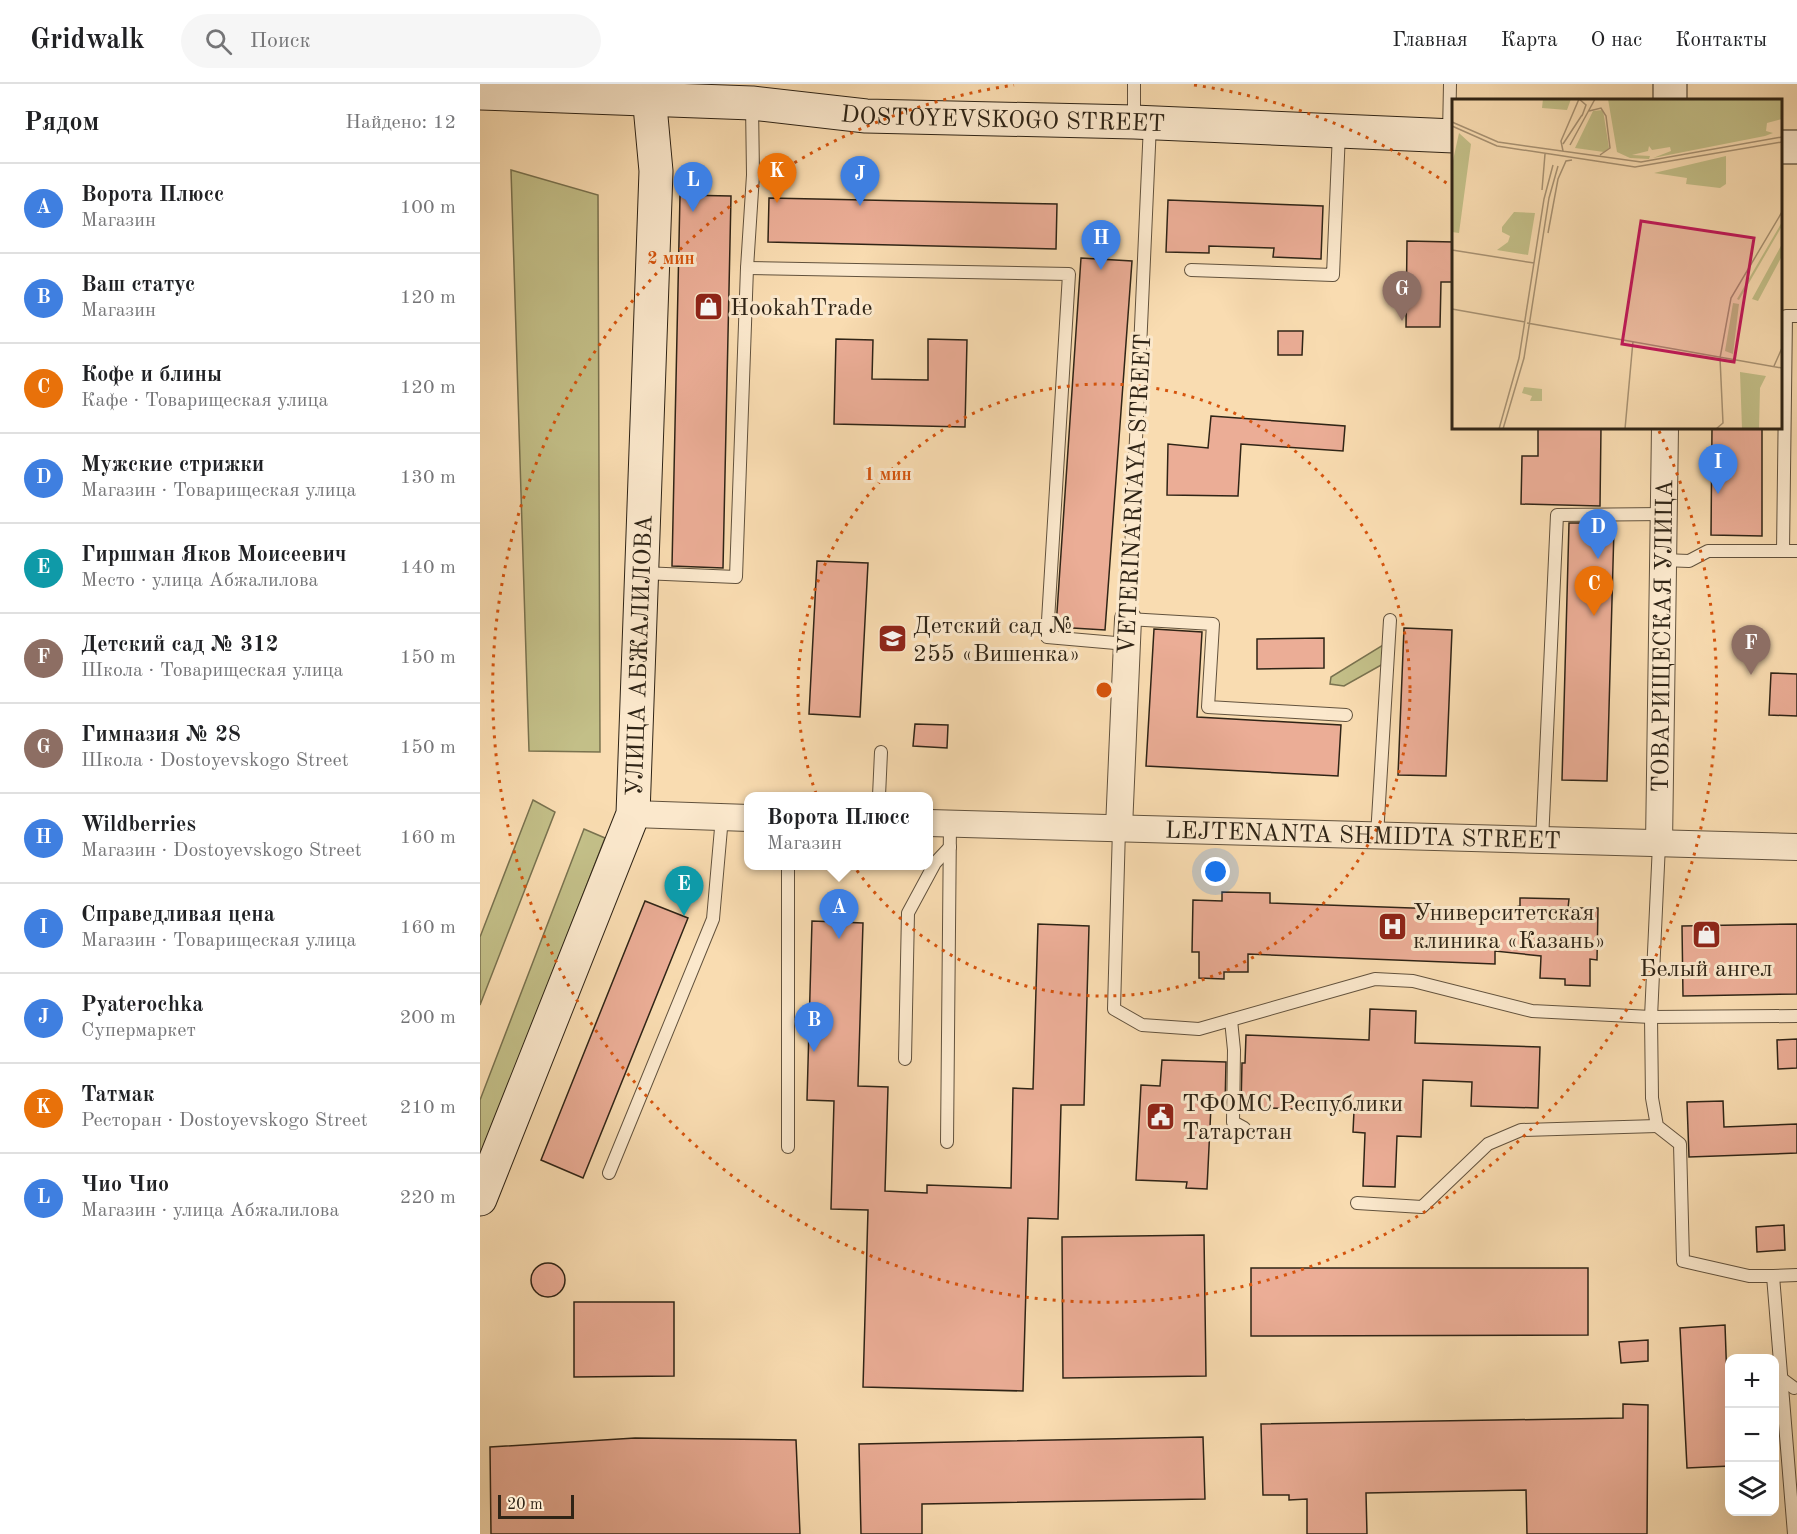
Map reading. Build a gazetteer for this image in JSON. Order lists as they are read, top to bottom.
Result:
{
  "streets": {
    "street": [
      "DOSTOYEVSKOGO STREET",
      "VETERINARNAYA STREET",
      "ТОВАРИЩЕСКАЯ УЛИЦА",
      "УЛИЦА АБЖАЛИЛОВА",
      "LEJTENANTA SHMIDTA STREET"
    ]
  },
  "crossings": [
    ["DOSTOYEVSKOGO STREET", "VETERINARNAYA STREET"],
    ["DOSTOYEVSKOGO STREET", "УЛИЦА АБЖАЛИЛОВА"],
    ["VETERINARNAYA STREET", "LEJTENANTA SHMIDTA STREET"],
    ["ТОВАРИЩЕСКАЯ УЛИЦА", "LEJTENANTA SHMIDTA STREET"]
  ],
  "places": {
    "shop": ["HookahTrade", "Белый ангел"],
    "school or university": ["Детский сад № 255 «Вишенка»"],
    "hospital": ["Университетская клиника «Казань»"],
    "public building": ["ТФОМС Республики Татарстан"]
  },
  "scale_bar": "20 m",
  "page": {
    "header": "Gridwalk",
    "search": "Поиск",
    "nav": [
      "Главная",
      "Карта",
      "О нас",
      "Контакты"
    ],
    "heading": ["Рядом", "Найдено: 12"],
    "pins": [
      "K",
      "J",
      "L",
      "H",
      "G",
      "I",
      "D",
      "C",
      "F",
      "E",
      "A",
      "B"
    ],
    "list": [
      {
        "mark": "A",
        "name": "Ворота Плюсс",
        "note": "Магазин",
        "value": "100 m"
      },
      {
        "mark": "B",
        "name": "Ваш статус",
        "note": "Магазин",
        "value": "120 m"
      },
      {
        "mark": "C",
        "name": "Кофе и блины",
        "note": "Кафе · Товарищеская улица",
        "value": "120 m"
      },
      {
        "mark": "D",
        "name": "Мужские стрижки",
        "note": "Магазин · Товарищеская улица",
        "value": "130 m"
      },
      {
        "mark": "E",
        "name": "Гиршман Яков Моисеевич",
        "note": "Место · улица Абжалилова",
        "value": "140 m"
      },
      {
        "mark": "F",
        "name": "Детский сад № 312",
        "note": "Школа · Товарищеская улица",
        "value": "150 m"
      },
      {
        "mark": "G",
        "name": "Гимназия № 28",
        "note": "Школа · Dostoyevskogo Street",
        "value": "150 m"
      },
      {
        "mark": "H",
        "name": "Wildberries",
        "note": "Магазин · Dostoyevskogo Street",
        "value": "160 m"
      },
      {
        "mark": "I",
        "name": "Справедливая цена",
        "note": "Магазин · Товарищеская улица",
        "value": "160 m"
      },
      {
        "mark": "J",
        "name": "Pyaterochka",
        "note": "Супермаркет",
        "value": "200 m"
      },
      {
        "mark": "K",
        "name": "Татмак",
        "note": "Ресторан · Dostoyevskogo Street",
        "value": "210 m"
      },
      {
        "mark": "L",
        "name": "Чио Чио",
        "note": "Магазин · улица Абжалилова",
        "value": "220 m"
      }
    ],
    "popup": ["Ворота Плюсс", "Магазин"],
    "map_buttons": ["+", "−"],
    "scale": "20 m"
  },
  "rings": ["2 мин", "1 мин"]
}
